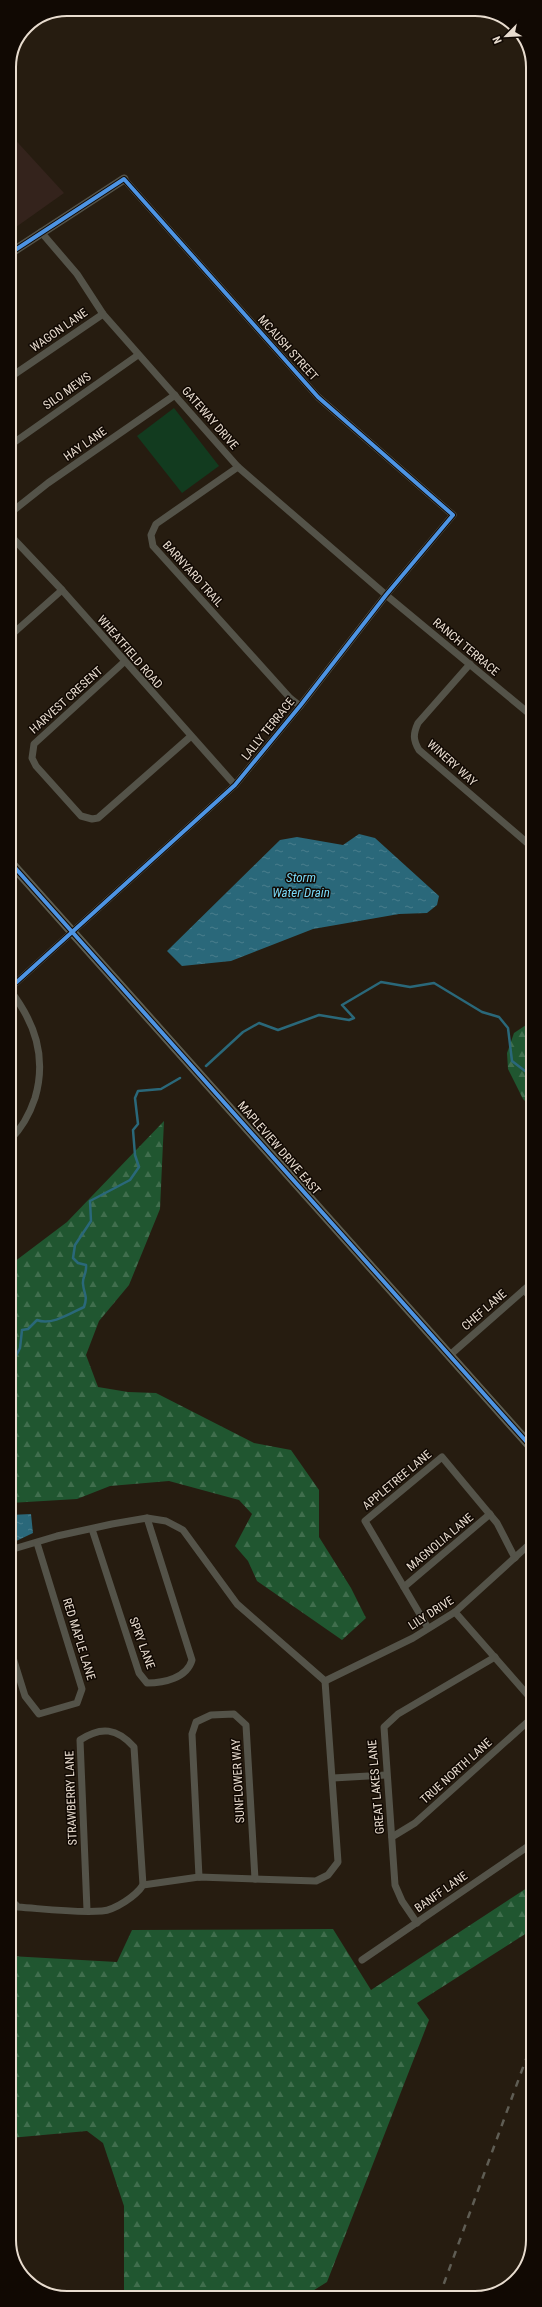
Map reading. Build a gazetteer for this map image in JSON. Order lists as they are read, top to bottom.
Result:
{
  "streets": {
    "main road": ["MAPLEVIEW DRIVE EAST"],
    "street": [
      "WAGON LANE",
      "MCAUSH STREET",
      "SILO MEWS",
      "GATEWAY DRIVE",
      "HAY LANE",
      "BARNYARD TRAIL",
      "RANCH TERRACE",
      "WHEATFIELD ROAD",
      "HARVEST CRESENT",
      "LALLY TERRACE",
      "WINERY WAY",
      "CHEF LANE",
      "APPLETREE LANE",
      "MAGNOLIA LANE",
      "LILY DRIVE",
      "RED MAPLE LANE",
      "SPRY LANE",
      "TRUE NORTH LANE",
      "SUNFLOWER WAY",
      "GREAT LAKES LANE",
      "STRAWBERRY LANE",
      "BANFF LANE"
    ]
  },
  "crossings": [
    ["WAGON LANE", "GATEWAY DRIVE"],
    ["MCAUSH STREET", "LALLY TERRACE"],
    ["SILO MEWS", "GATEWAY DRIVE"],
    ["GATEWAY DRIVE", "HAY LANE"],
    ["GATEWAY DRIVE", "BARNYARD TRAIL"],
    ["GATEWAY DRIVE", "RANCH TERRACE"],
    ["GATEWAY DRIVE", "LALLY TERRACE"],
    ["BARNYARD TRAIL", "LALLY TERRACE"],
    ["RANCH TERRACE", "LALLY TERRACE"],
    ["RANCH TERRACE", "WINERY WAY"],
    ["WHEATFIELD ROAD", "HARVEST CRESENT"],
    ["WHEATFIELD ROAD", "LALLY TERRACE"],
    ["LALLY TERRACE", "MAPLEVIEW DRIVE EAST"],
    ["MAPLEVIEW DRIVE EAST", "CHEF LANE"],
    ["APPLETREE LANE", "MAGNOLIA LANE"],
    ["APPLETREE LANE", "LILY DRIVE"],
    ["TRUE NORTH LANE", "GREAT LAKES LANE"],
    ["GREAT LAKES LANE", "BANFF LANE"]
  ],
  "water": ["Storm Water Drain"],
  "north": "bottom left"
}
